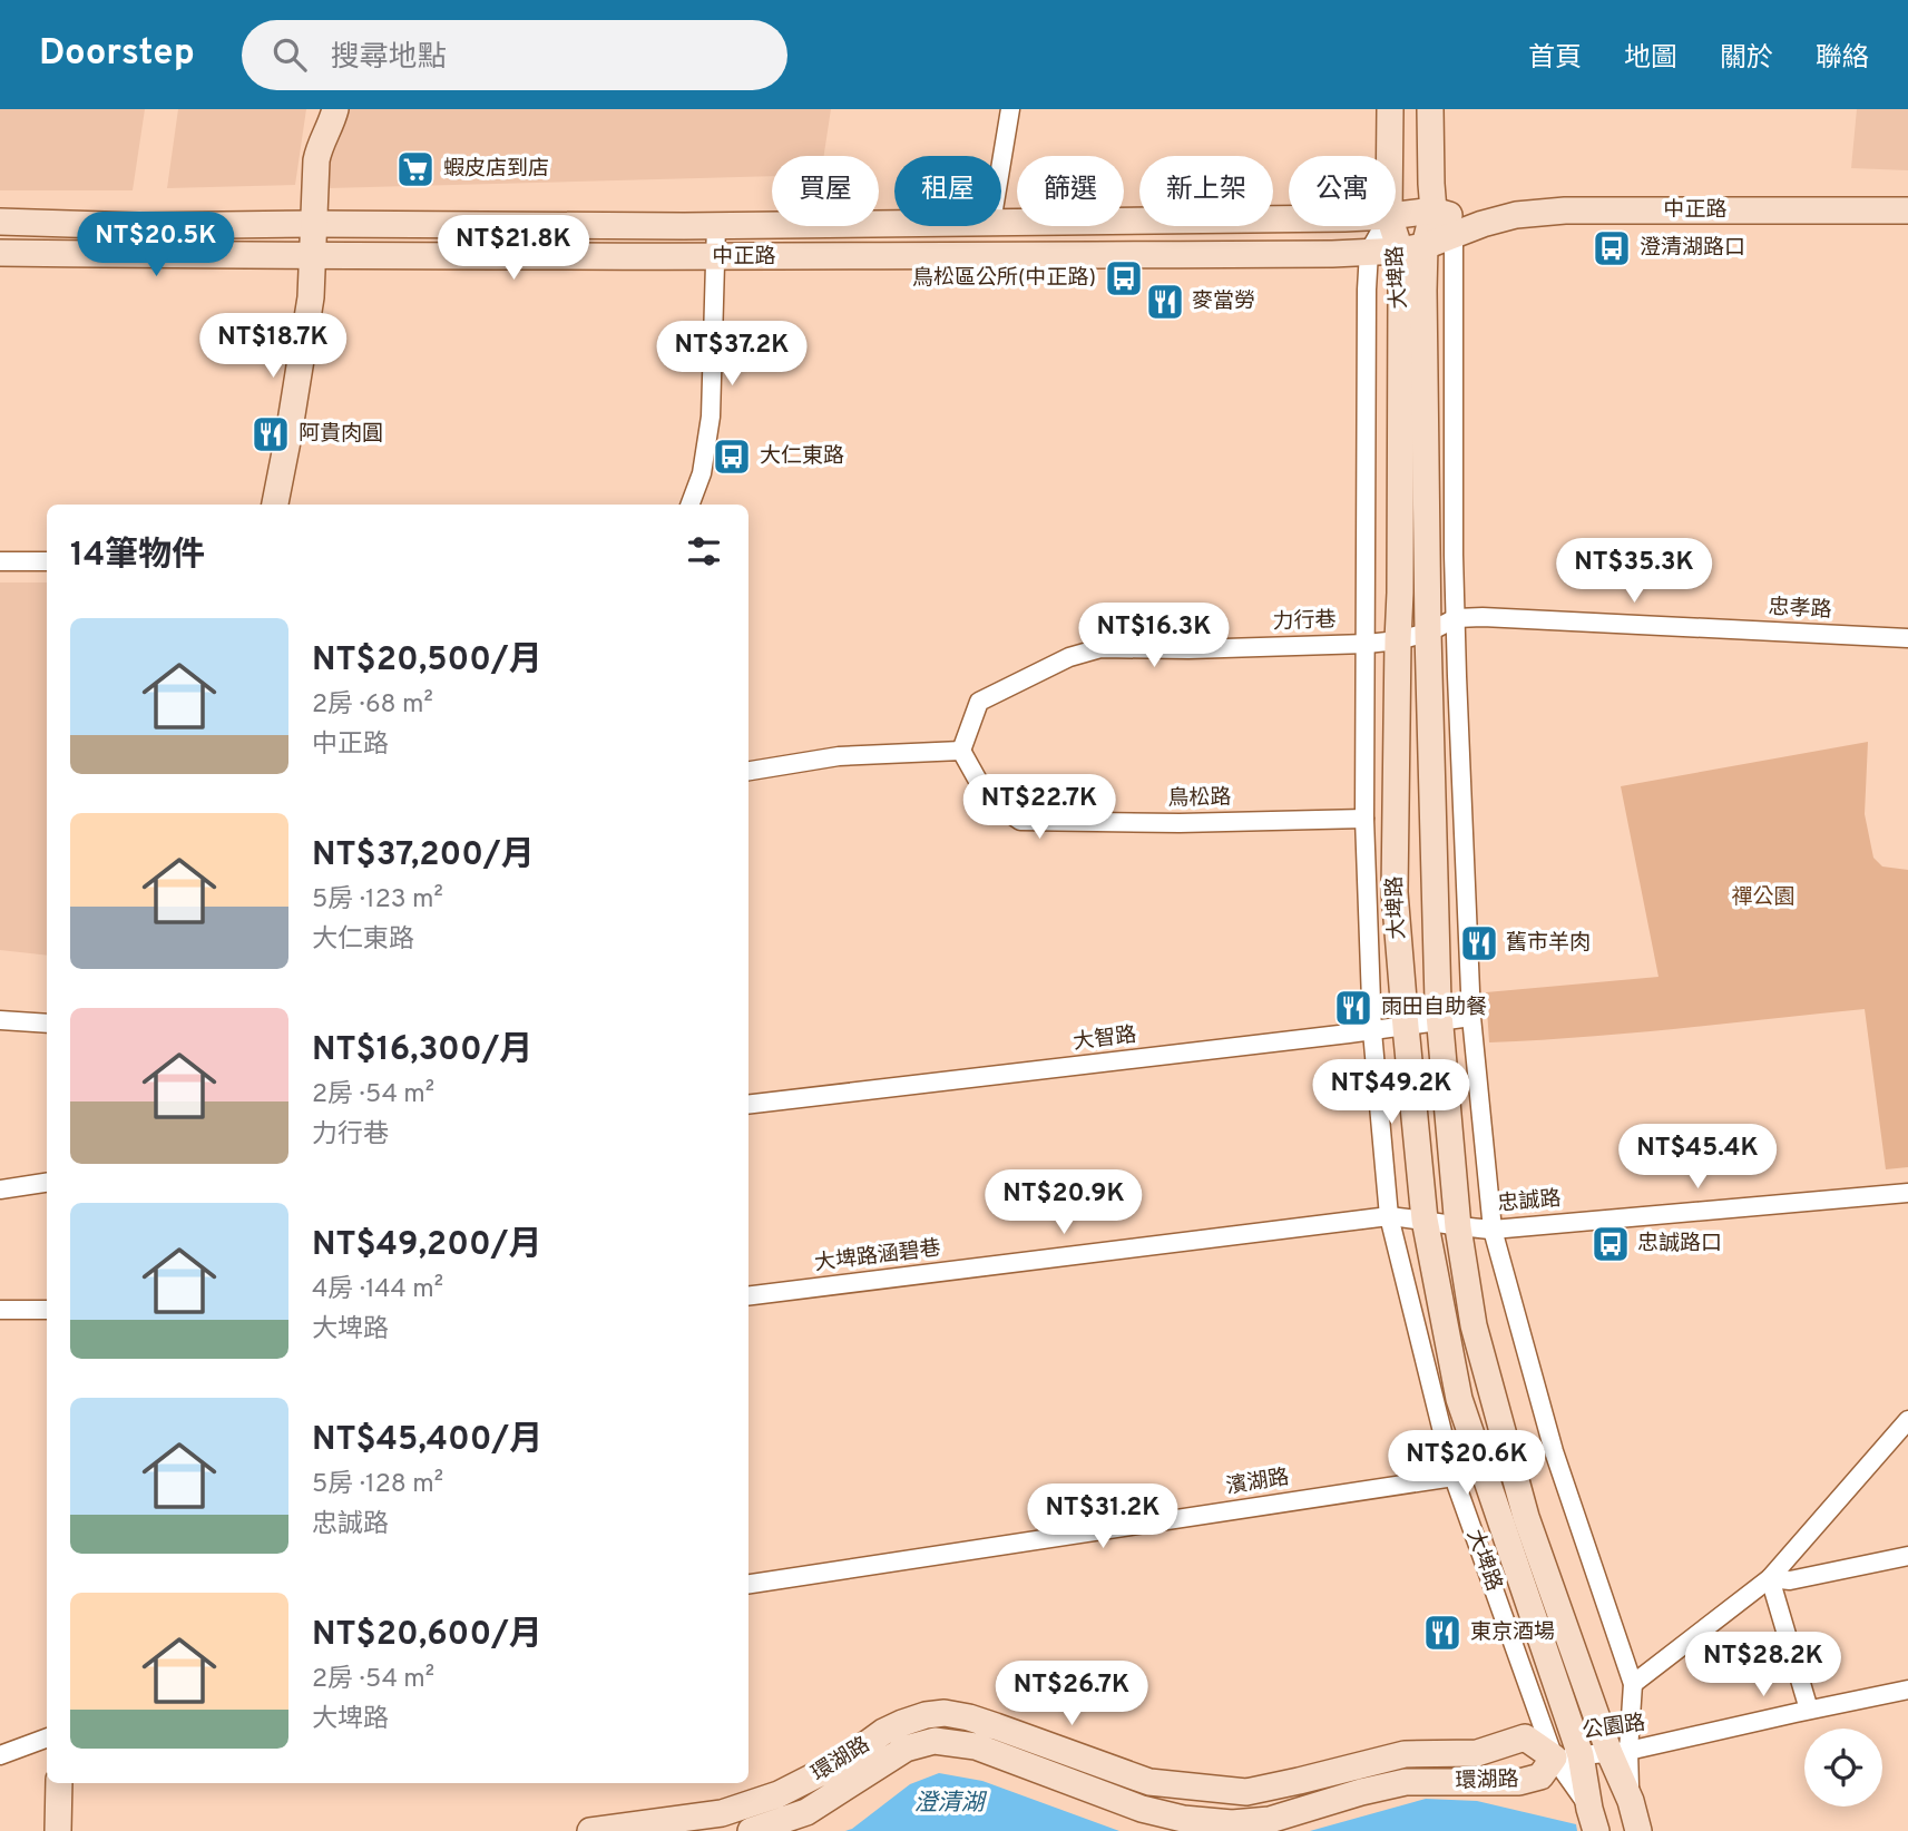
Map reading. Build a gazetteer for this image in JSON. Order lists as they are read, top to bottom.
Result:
{
  "streets": {
    "main road": ["中正路", "大埤路", "環湖路"],
    "street": [
      "忠孝路",
      "力行巷",
      "鳥松路",
      "大智路",
      "忠誠路",
      "大埤路涵碧巷",
      "濱湖路",
      "公園路"
    ]
  },
  "crossings": [
    ["中正路", "大埤路"],
    ["大埤路", "忠孝路"],
    ["大埤路", "力行巷"],
    ["大埤路", "鳥松路"],
    ["大埤路", "大智路"],
    ["大埤路", "忠誠路"],
    ["大埤路", "大埤路涵碧巷"],
    ["大埤路", "濱湖路"],
    ["大埤路", "公園路"],
    ["大埤路", "環湖路"],
    ["忠孝路", "力行巷"],
    ["力行巷", "鳥松路"],
    ["忠誠路", "大埤路涵碧巷"],
    ["公園路", "環湖路"]
  ],
  "water": ["澄清湖"],
  "parks": ["禪公園"],
  "places": {
    "supermarket": ["蝦皮店到店"],
    "bus stop": [
      "澄清湖路口",
      "鳥松區公所(中正路)",
      "大仁東路",
      "忠誠路口"
    ],
    "restaurant": [
      "麥當勞",
      "阿貴肉圓",
      "舊市羊肉",
      "雨田自助餐",
      "東京酒場"
    ]
  },
  "page": {
    "header": "Doorstep",
    "search": "搜尋地點",
    "nav": [
      "首頁",
      "地圖",
      "關於",
      "聯絡"
    ],
    "chip": [
      "買屋",
      "租屋",
      "篩選",
      "新上架",
      "公寓"
    ],
    "price": [
      "NT$20.5K",
      "NT$21.8K",
      "NT$18.7K",
      "NT$37.2K",
      "NT$35.3K",
      "NT$16.3K",
      "NT$22.7K",
      "NT$49.2K",
      "NT$45.4K",
      "NT$20.9K",
      "NT$20.6K",
      "NT$31.2K",
      "NT$28.2K",
      "NT$26.7K"
    ],
    "heading": "14筆物件",
    "list": [
      {
        "name": "NT$20,500/月",
        "note": "2房 · 68 m² · 中正路"
      },
      {
        "name": "NT$37,200/月",
        "note": "5房 · 123 m² · 大仁東路"
      },
      {
        "name": "NT$16,300/月",
        "note": "2房 · 54 m² · 力行巷"
      },
      {
        "name": "NT$49,200/月",
        "note": "4房 · 144 m² · 大埤路"
      },
      {
        "name": "NT$45,400/月",
        "note": "5房 · 128 m² · 忠誠路"
      },
      {
        "name": "NT$20,600/月",
        "note": "2房 · 54 m² · 大埤路"
      }
    ]
  }
}
